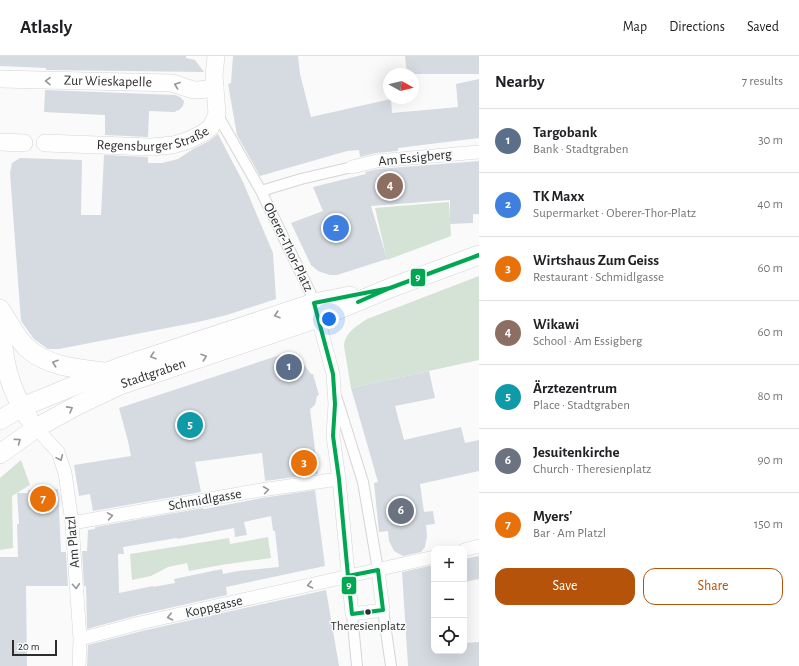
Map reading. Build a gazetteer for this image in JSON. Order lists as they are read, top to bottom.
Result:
{
  "streets": {
    "main road": ["Stadtgraben"],
    "street": [
      "Zur Wieskapelle",
      "Regensburger Straße",
      "Am Essigberg",
      "Oberer-Thor-Platz",
      "Schmidlgasse",
      "Am Platzl",
      "Koppgasse"
    ]
  },
  "crossings": [
    ["Zur Wieskapelle", "Regensburger Straße"],
    ["Regensburger Straße", "Oberer-Thor-Platz"],
    ["Am Essigberg", "Oberer-Thor-Platz"],
    ["Oberer-Thor-Platz", "Stadtgraben"],
    ["Stadtgraben", "Am Platzl"],
    ["Schmidlgasse", "Am Platzl"],
    ["Am Platzl", "Koppgasse"]
  ],
  "one_way": [
    "Zur Wieskapelle",
    "Schmidlgasse",
    "Am Platzl",
    "Koppgasse"
  ],
  "places": ["Theresienplatz"],
  "lines": ["transit line 9"],
  "scale_bar": "20 m",
  "north": "right",
  "page": {
    "header": "Atlasly",
    "nav": ["Map", "Directions", "Saved"],
    "heading": ["Nearby", "7 results"],
    "list": [
      {
        "mark": "1",
        "name": "Targobank",
        "note": "Bank · Stadtgraben",
        "value": "30 m"
      },
      {
        "mark": "2",
        "name": "TK Maxx",
        "note": "Supermarket · Oberer-Thor-Platz",
        "value": "40 m"
      },
      {
        "mark": "3",
        "name": "Wirtshaus Zum Geiss",
        "note": "Restaurant · Schmidlgasse",
        "value": "60 m"
      },
      {
        "mark": "4",
        "name": "Wikawi",
        "note": "School · Am Essigberg",
        "value": "60 m"
      },
      {
        "mark": "5",
        "name": "Ärztezentrum",
        "note": "Place · Stadtgraben",
        "value": "80 m"
      },
      {
        "mark": "6",
        "name": "Jesuitenkirche",
        "note": "Church · Theresienplatz",
        "value": "90 m"
      },
      {
        "mark": "7",
        "name": "Myers'",
        "note": "Bar · Am Platzl",
        "value": "150 m"
      }
    ],
    "pins": [
      "4",
      "2",
      "1",
      "5",
      "3",
      "7",
      "6"
    ],
    "map_buttons": ["+", "−"],
    "buttons": ["Save", "Share"],
    "scale": "20 m"
  }
}
